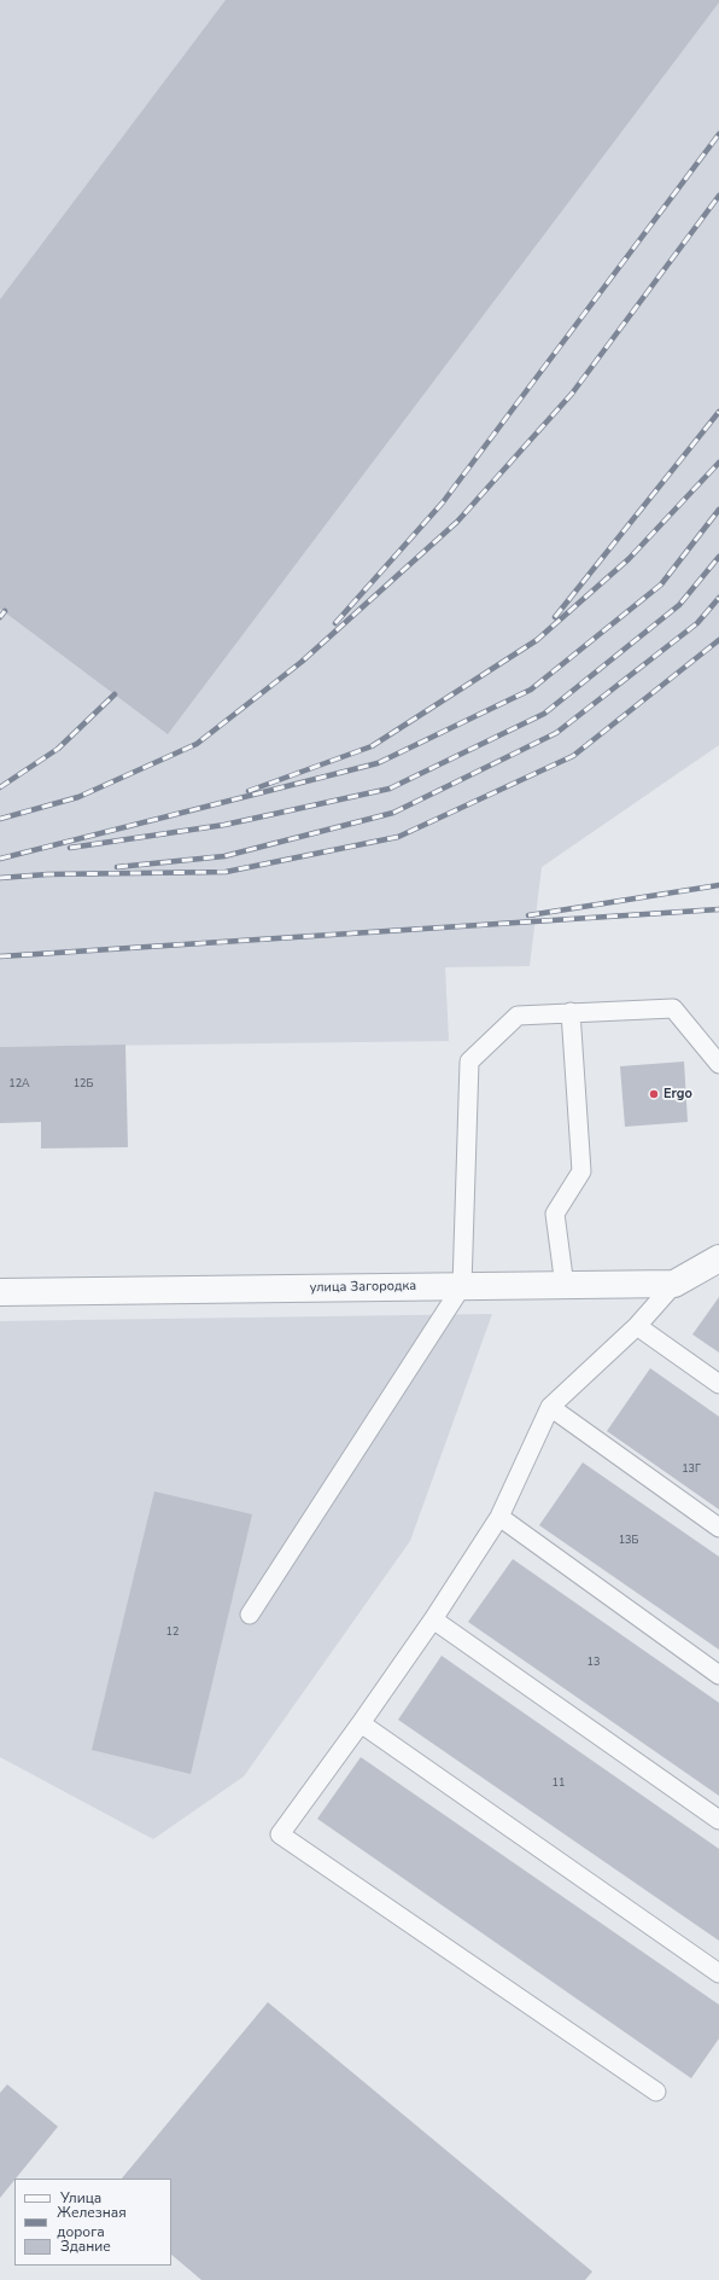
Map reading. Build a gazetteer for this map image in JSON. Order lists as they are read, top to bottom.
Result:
{
  "streets": {
    "street": ["улица Загородка"]
  },
  "places": ["Ergo"],
  "house_numbers": [
    "12А",
    "12Б",
    "13Г",
    "13Б",
    "12",
    "13",
    "11"
  ],
  "legend": ["Улица", "Железная дорога", "Здание"]
}
